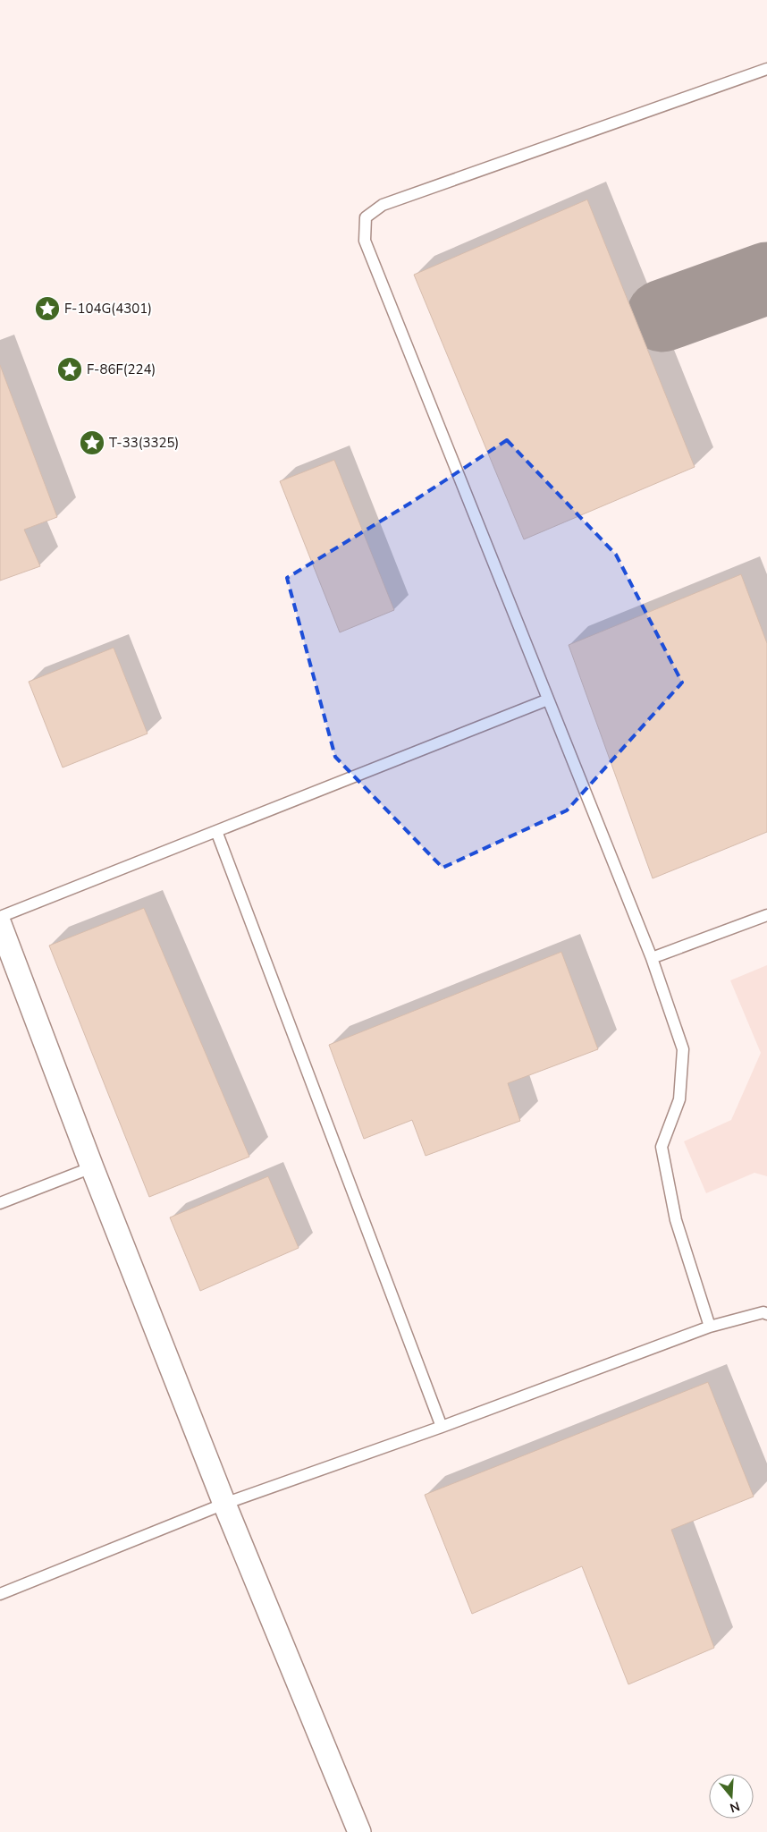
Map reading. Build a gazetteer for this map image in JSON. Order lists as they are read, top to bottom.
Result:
{
  "places": {
    "place": ["F-104G(4301)", "F-86F(224)", "T-33(3325)"]
  },
  "north": "bottom"
}
